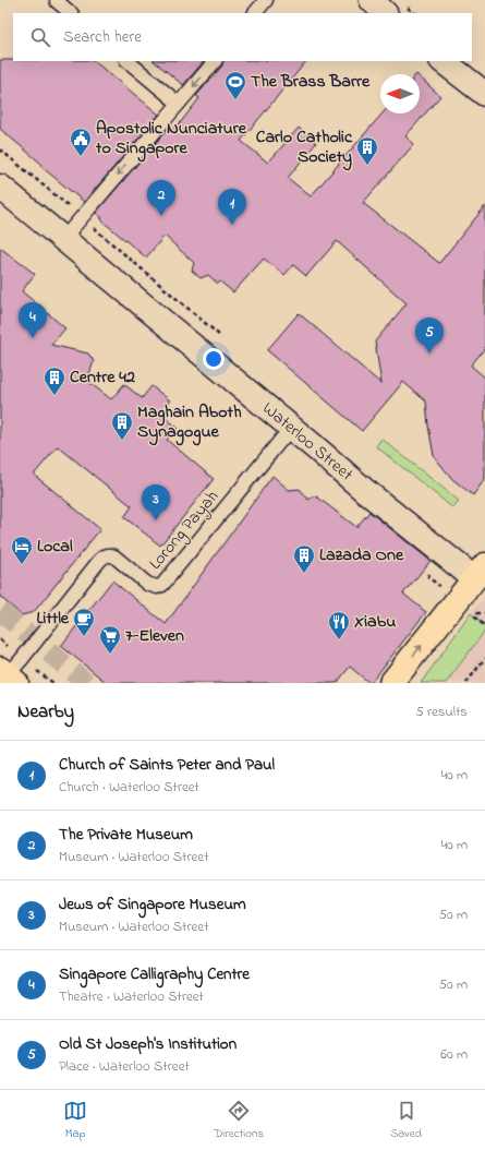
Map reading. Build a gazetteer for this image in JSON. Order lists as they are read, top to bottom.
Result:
{
  "streets": {
    "street": ["Waterloo Street"],
    "lane": ["Lorong Payah"]
  },
  "crossings": [
    ["Waterloo Street", "Lorong Payah"]
  ],
  "places": {
    "sports": ["The Brass Barre"],
    "public building": ["Apostolic Nunciature to Singapore"],
    "building": [
      "Carlo Catholic Society",
      "Centre 42",
      "Maghain Aboth Synagogue",
      "Lazada One"
    ],
    "hotel": ["Local"],
    "cafe": ["Little"],
    "restaurant": ["Xiabu"],
    "supermarket": ["7-Eleven"]
  },
  "north": "left",
  "page": {
    "search": "Search here",
    "pins": [
      "2",
      "1",
      "4",
      "5",
      "3"
    ],
    "heading": ["Nearby", "5 results"],
    "list": [
      {
        "mark": "1",
        "name": "Church of Saints Peter and Paul",
        "note": "Church · Waterloo Street",
        "value": "40 m"
      },
      {
        "mark": "2",
        "name": "The Private Museum",
        "note": "Museum · Waterloo Street",
        "value": "40 m"
      },
      {
        "mark": "3",
        "name": "Jews of Singapore Museum",
        "note": "Museum · Waterloo Street",
        "value": "50 m"
      },
      {
        "mark": "4",
        "name": "Singapore Calligraphy Centre",
        "note": "Theatre · Waterloo Street",
        "value": "50 m"
      },
      {
        "mark": "5",
        "name": "Old St Joseph's Institution",
        "note": "Place · Waterloo Street",
        "value": "60 m"
      }
    ],
    "nav": ["Map", "Directions", "Saved"]
  }
}
